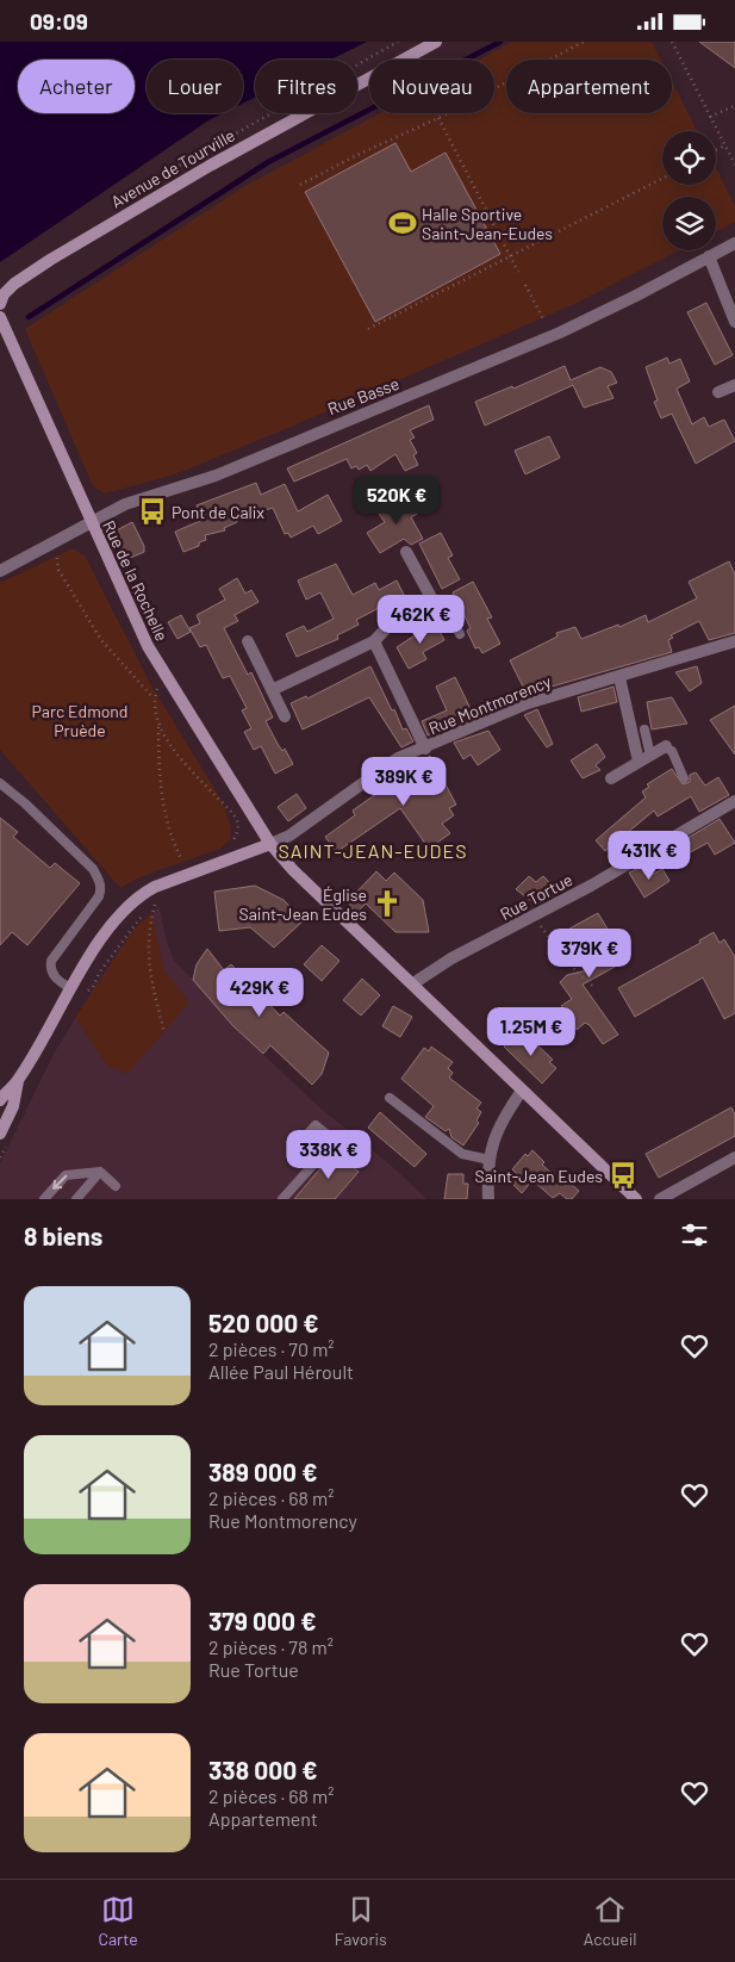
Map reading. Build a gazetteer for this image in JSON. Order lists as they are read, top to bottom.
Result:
{
  "streets": {
    "street": [
      "Avenue de Tourville",
      "Rue Basse",
      "Rue de la Rochelle",
      "Rue Montmorency",
      "Rue Tortue"
    ]
  },
  "crossings": [
    ["Rue Basse", "Rue de la Rochelle"],
    ["Rue de la Rochelle", "Rue Montmorency"],
    ["Rue de la Rochelle", "Rue Tortue"]
  ],
  "districts": ["SAINT-JEAN-EUDES"],
  "parks": ["Parc Edmond Pruède"],
  "places": {
    "sports": ["Halle Sportive Saint-Jean-Eudes"],
    "bus stop": ["Pont de Calix", "Saint-Jean Eudes"],
    "church": ["Église Saint-Jean Eudes"]
  },
  "page": {
    "status": "09:09",
    "chip": [
      "Acheter",
      "Louer",
      "Filtres",
      "Nouveau",
      "Appartement"
    ],
    "price": [
      "520K €",
      "462K €",
      "389K €",
      "431K €",
      "379K €",
      "429K €",
      "1.25M €",
      "338K €"
    ],
    "heading": "8 biens",
    "list": [
      {
        "name": "520 000 €",
        "note": "2 pièces · 70 m² · Allée Paul Héroult"
      },
      {
        "name": "389 000 €",
        "note": "2 pièces · 68 m² · Rue Montmorency"
      },
      {
        "name": "379 000 €",
        "note": "2 pièces · 78 m² · Rue Tortue"
      },
      {
        "name": "338 000 €",
        "note": "2 pièces · 68 m² · Appartement"
      }
    ],
    "tabs": ["Carte", "Favoris", "Accueil"]
  }
}
